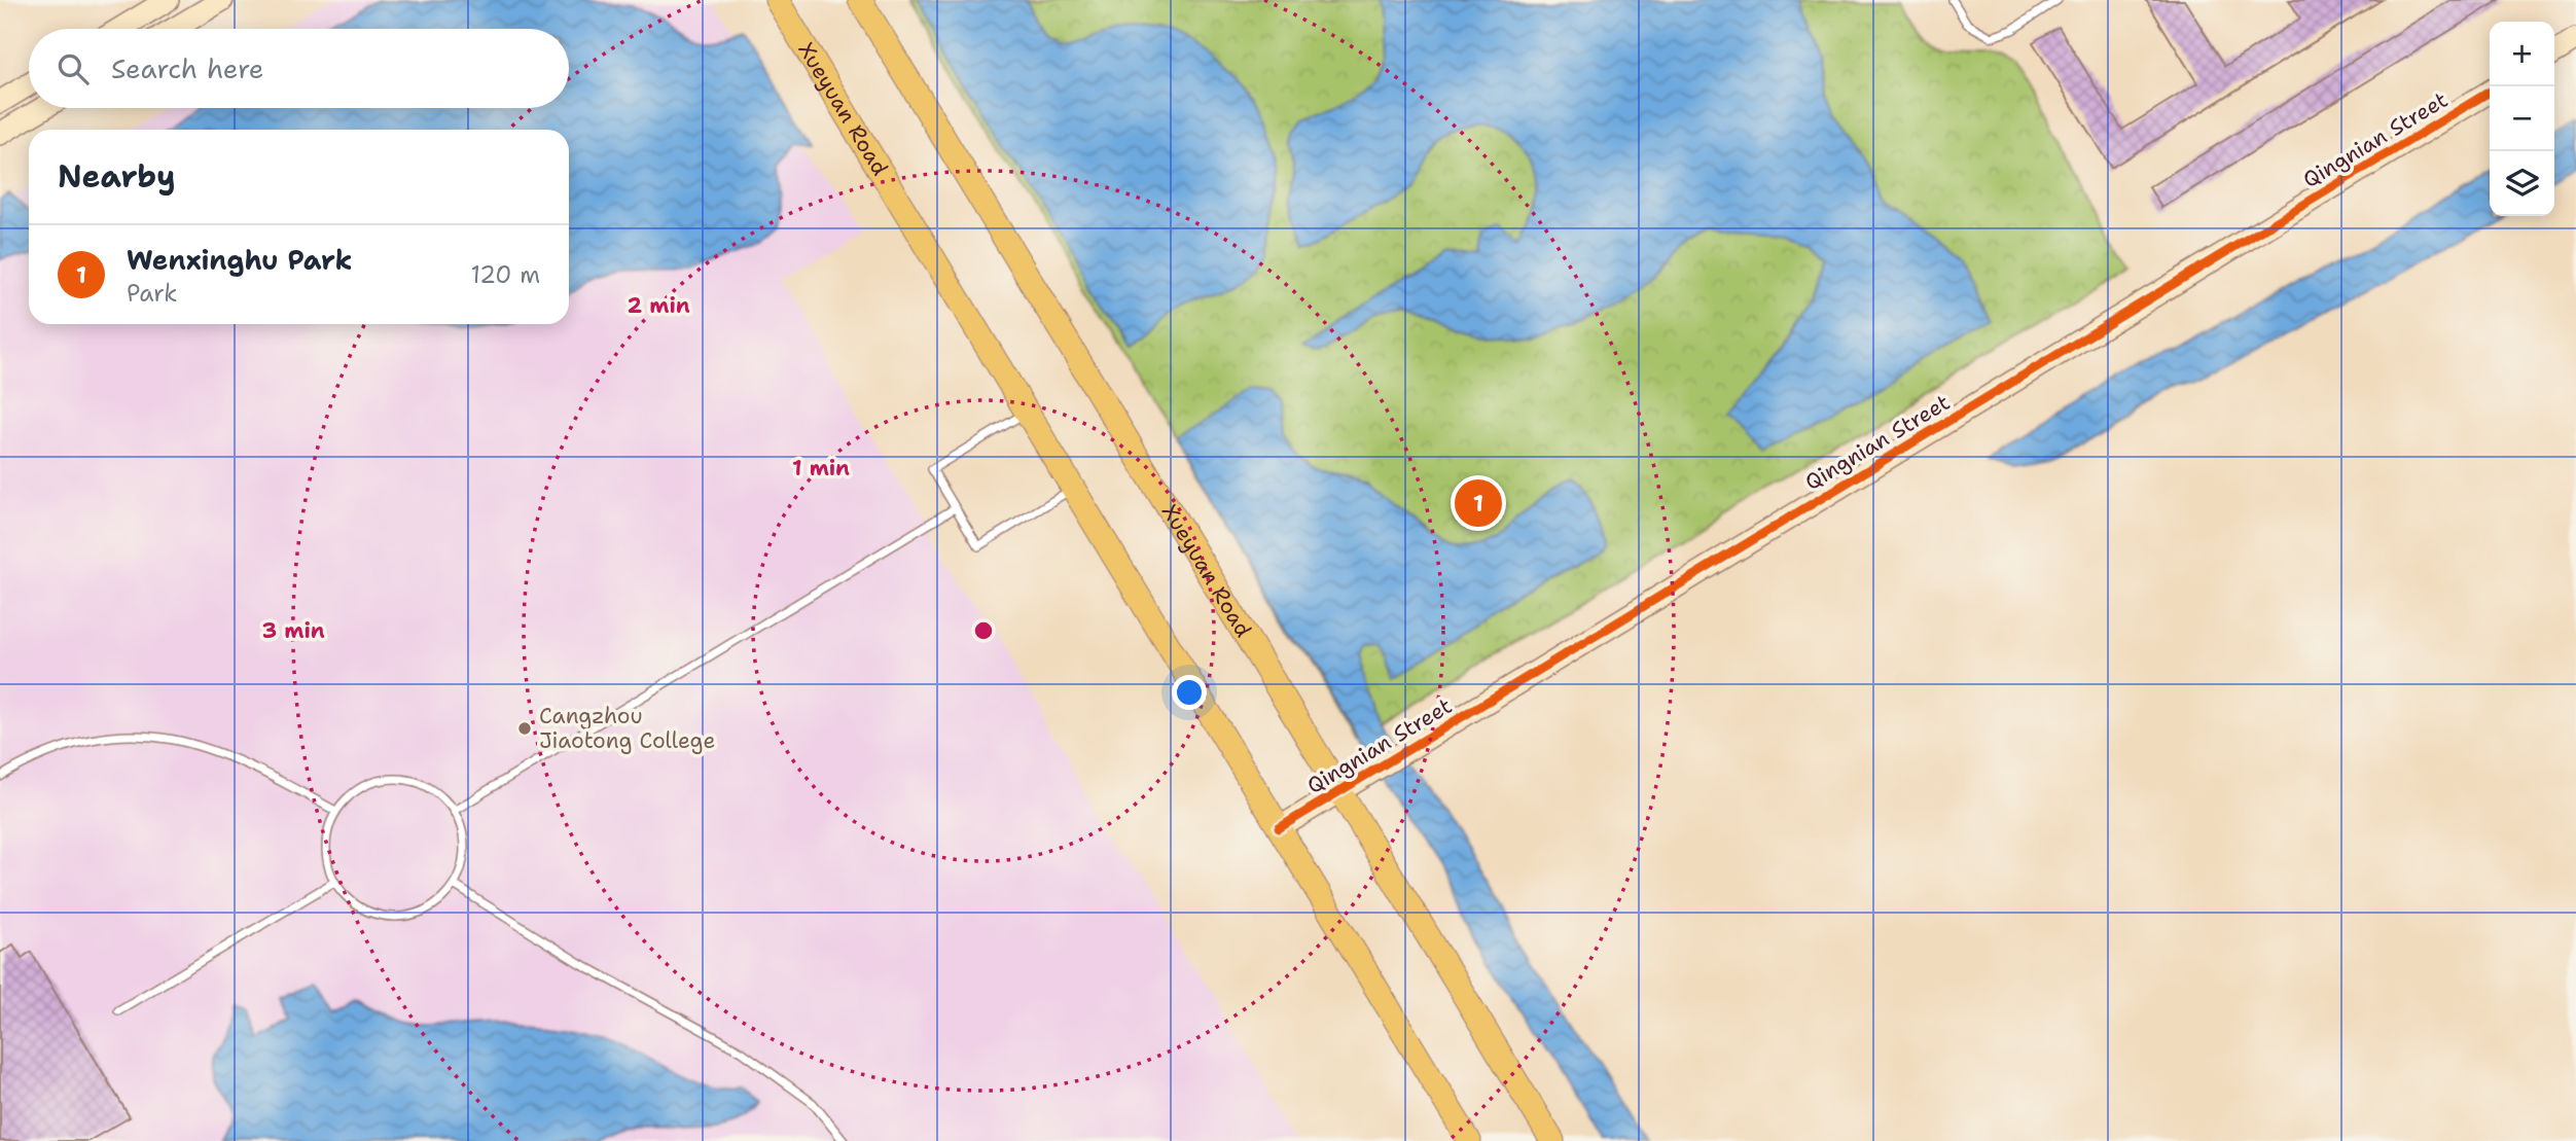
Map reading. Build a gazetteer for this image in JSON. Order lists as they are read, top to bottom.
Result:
{
  "streets": {
    "main road": ["Xueyuan Road"],
    "street": ["Qingnian Street"]
  },
  "crossings": [
    ["Xueyuan Road", "Qingnian Street"]
  ],
  "places": ["Cangzhou Jiaotong College"],
  "page": {
    "map_buttons": ["+", "−"],
    "search": "Search here",
    "heading": "Nearby",
    "list": [
      {
        "mark": "1",
        "name": "Wenxinghu Park",
        "note": "Park",
        "value": "120 m"
      }
    ],
    "pins": "1"
  },
  "rings": ["2 min", "1 min", "3 min"]
}
